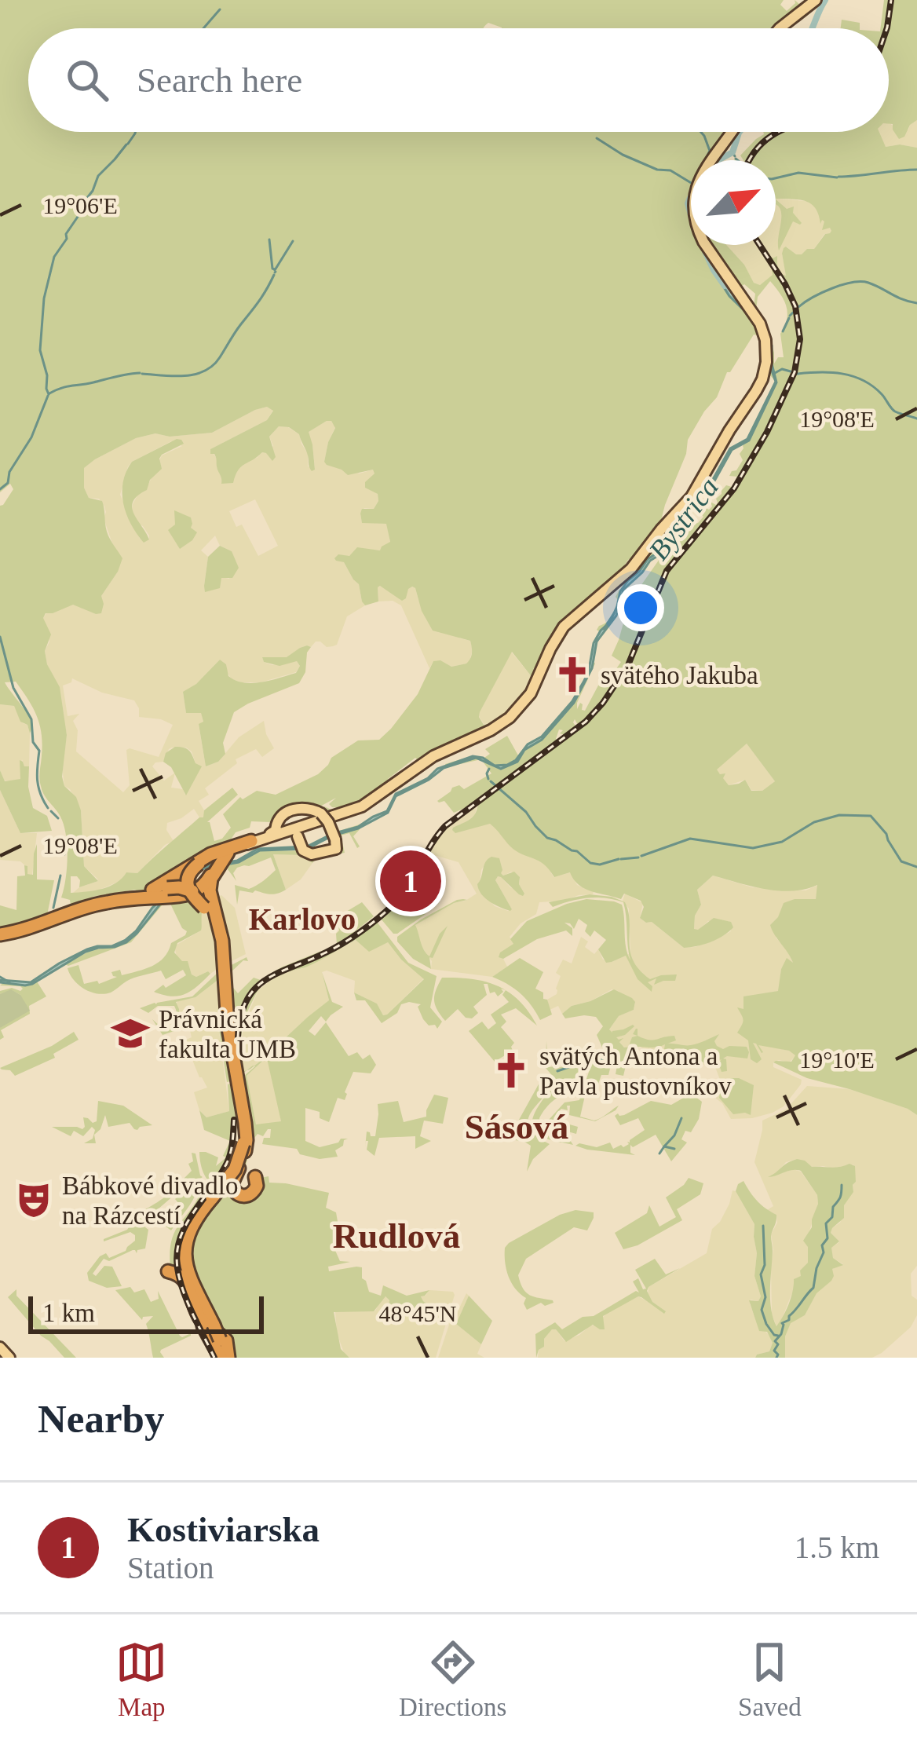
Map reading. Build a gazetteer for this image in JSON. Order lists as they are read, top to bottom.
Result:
{
  "districts": ["Karlovo", "Sásová", "Rudlová"],
  "water": ["Bystrica"],
  "places": {
    "church": ["svätého Jakuba", "svätých Antona a Pavla pustovníkov"],
    "school or university": ["Právnická fakulta UMB"],
    "theatre": ["Bábkové divadlo na Rázcestí"]
  },
  "scale_bar": "1 km",
  "north": "top right",
  "page": {
    "search": "Search here",
    "pins": "1",
    "scale": "1 km",
    "heading": "Nearby",
    "list": [
      {
        "mark": "1",
        "name": "Kostiviarska",
        "note": "Station",
        "value": "1.5 km"
      }
    ],
    "nav": ["Map", "Directions", "Saved"]
  },
  "coordinates": [
    "19°06'E",
    "19°08'E",
    "19°10'E",
    "48°45'N"
  ]
}
